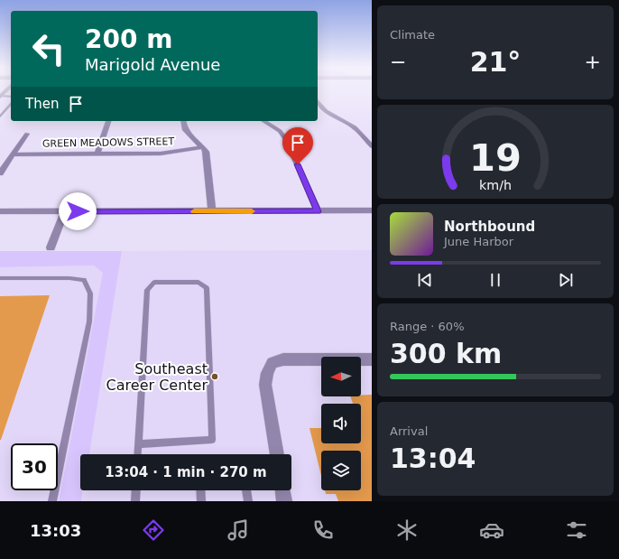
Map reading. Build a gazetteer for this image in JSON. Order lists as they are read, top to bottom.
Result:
{
  "streets": {
    "street": ["GREEN MEADOWS STREET"]
  },
  "places": ["Southeast Career Center"],
  "north": "left",
  "page": {
    "tile": [
      "Climate",
      ["Range · 60%", "300 km"],
      ["Arrival", "13:04"]
    ],
    "turn": ["200 m", "Marigold Avenue"],
    "heat": ["−", "21°", "+"],
    "then": "Then",
    "song": ["Northbound", "June Harbor"],
    "limit": "30",
    "trip": "13:04 · 1 min · 270 m",
    "tabs": "13:03",
    "gauge": ["19", "km/h"]
  }
}
